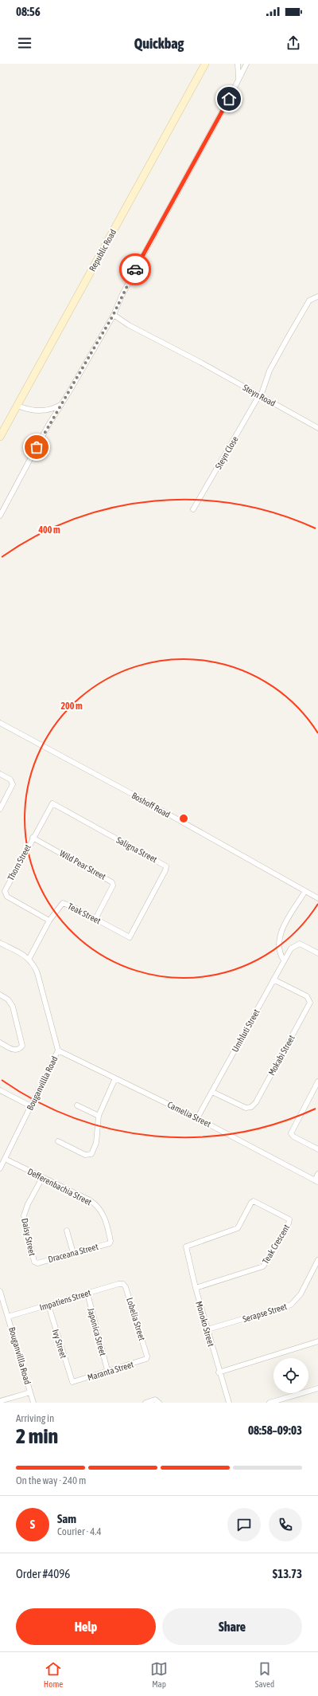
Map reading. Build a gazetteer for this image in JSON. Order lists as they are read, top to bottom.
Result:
{
  "streets": {
    "street": [
      "Republic Road",
      "Steyn Road",
      "Steyn Close",
      "Boshoff Road",
      "Saligna Street",
      "Thorn Street",
      "Wild Pear Street",
      "Teak Street",
      "Umhluti Street",
      "Mokabi Street",
      "Bouganvillla Road",
      "Camelia Street",
      "Defferenbachia Street",
      "Daisy Street",
      "Teak Crescent",
      "Draceana Street",
      "Impatiens Street",
      "Serapse Street",
      "Lobelia Street",
      "Monoko Street",
      "Japonica Street",
      "Ivy Street",
      "Maranta Street"
    ]
  },
  "crossings": [
    ["Steyn Road", "Steyn Close"],
    ["Saligna Street", "Thorn Street"],
    ["Saligna Street", "Teak Street"],
    ["Thorn Street", "Wild Pear Street"],
    ["Thorn Street", "Teak Street"],
    ["Wild Pear Street", "Teak Street"],
    ["Teak Street", "Bouganvillla Road"],
    ["Umhluti Street", "Mokabi Street"],
    ["Umhluti Street", "Camelia Street"],
    ["Bouganvillla Road", "Camelia Street"],
    ["Bouganvillla Road", "Defferenbachia Street"],
    ["Bouganvillla Road", "Impatiens Street"],
    ["Defferenbachia Street", "Daisy Street"],
    ["Defferenbachia Street", "Draceana Street"],
    ["Daisy Street", "Draceana Street"],
    ["Teak Crescent", "Monoko Street"],
    ["Impatiens Street", "Lobelia Street"],
    ["Impatiens Street", "Japonica Street"],
    ["Impatiens Street", "Ivy Street"],
    ["Serapse Street", "Monoko Street"],
    ["Lobelia Street", "Maranta Street"],
    ["Japonica Street", "Maranta Street"],
    ["Ivy Street", "Maranta Street"]
  ],
  "page": {
    "status": "08:56",
    "header": "Quickbag",
    "heading": ["2 min", "Arriving in", "08:58–09:03"],
    "panel": [
      "Sam",
      "Courier · 4.4",
      "Order #4096",
      "$13.73"
    ],
    "bar": "On the way · 240 m",
    "round": "S",
    "buttons": ["Help", "Share"],
    "tabs": ["Home", "Map", "Saved"]
  },
  "rings": ["400 m", "200 m"]
}
